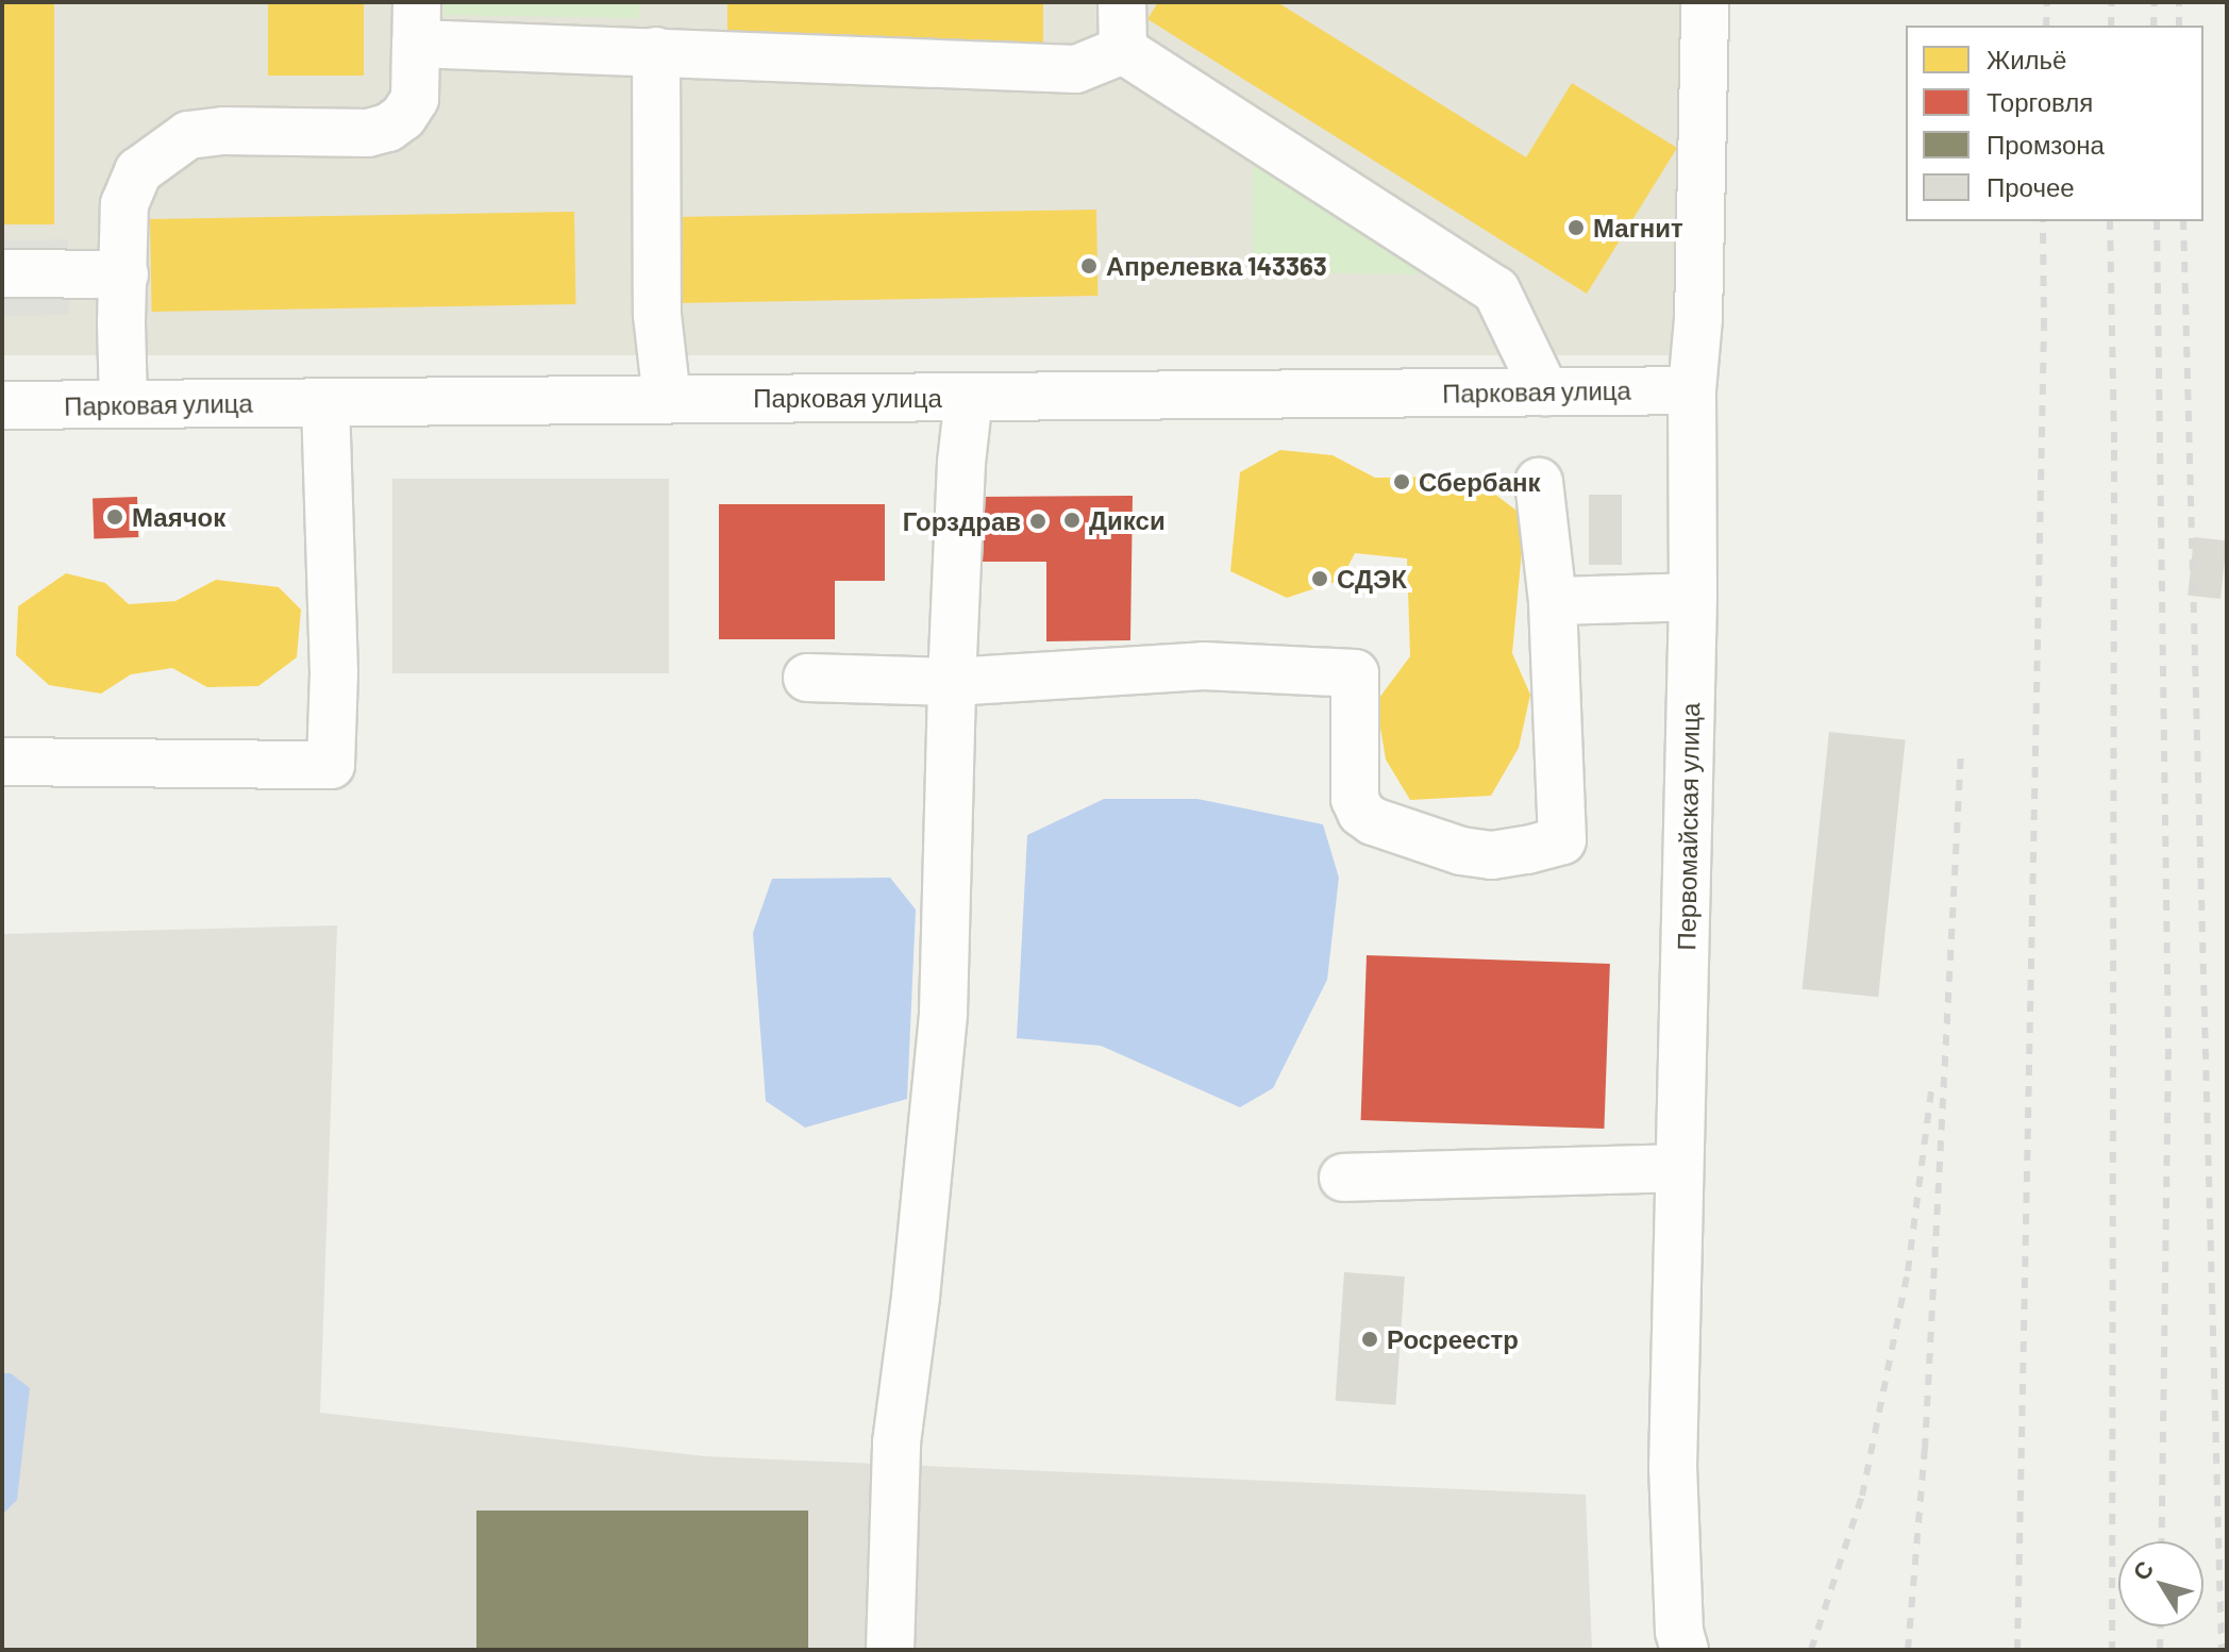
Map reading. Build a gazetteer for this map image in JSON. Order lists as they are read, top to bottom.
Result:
{
  "streets": {
    "street": ["Парковая улица", "Первомайская улица"]
  },
  "crossings": [
    ["Парковая улица", "Первомайская улица"]
  ],
  "places": [
    "Магнит",
    "Апрелевка 143363",
    "Сбербанк",
    "Маячок",
    "Дикси",
    "Горздрав",
    "СДЭК",
    "Росреестр"
  ],
  "legend": [
    "Жильё",
    "Торговля",
    "Промзона",
    "Прочее"
  ],
  "north": "top left"
}
